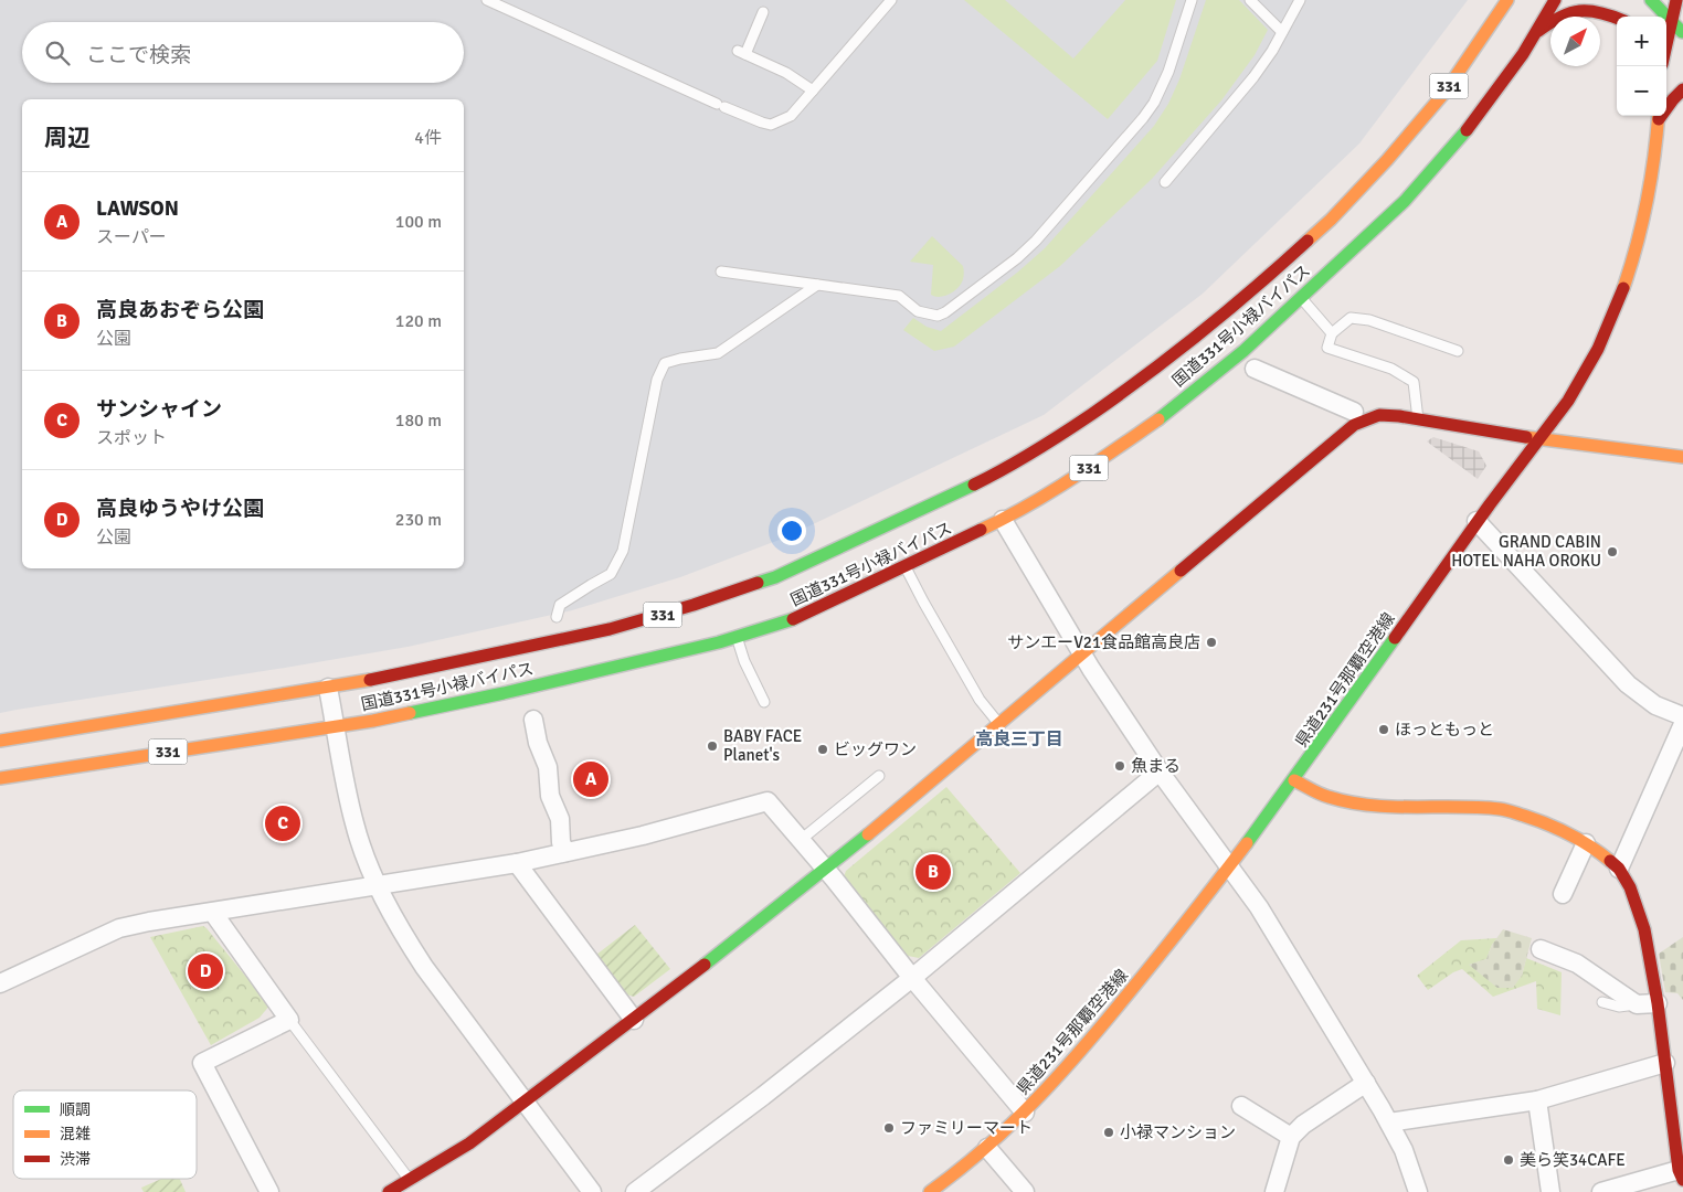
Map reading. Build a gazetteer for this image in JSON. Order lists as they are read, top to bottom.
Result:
{
  "streets": {
    "main road": ["331", "国道331号小禄バイパス", "県道231号那覇空港線"]
  },
  "districts": ["高良三丁目"],
  "places": [
    "GRAND CABIN HOTEL NAHA OROKU",
    "サンエーV21食品館高良店",
    "ほっともっと",
    "BABY FACE Planet's",
    "ビッグワン",
    "魚まる",
    "ファミリーマート",
    "小禄マンション",
    "美ら笑34CAFE"
  ],
  "legend": ["順調", "混雑", "渋滞"],
  "north": "top right",
  "page": {
    "map_buttons": ["+", "−"],
    "search": "ここで検索",
    "heading": ["周辺", "4件"],
    "list": [
      {
        "mark": "A",
        "name": "LAWSON",
        "note": "スーパー",
        "value": "100 m"
      },
      {
        "mark": "B",
        "name": "高良あおぞら公園",
        "note": "公園",
        "value": "120 m"
      },
      {
        "mark": "C",
        "name": "サンシャイン",
        "note": "スポット",
        "value": "180 m"
      },
      {
        "mark": "D",
        "name": "高良ゆうやけ公園",
        "note": "公園",
        "value": "230 m"
      }
    ],
    "pins": [
      "A",
      "C",
      "B",
      "D"
    ]
  }
}
